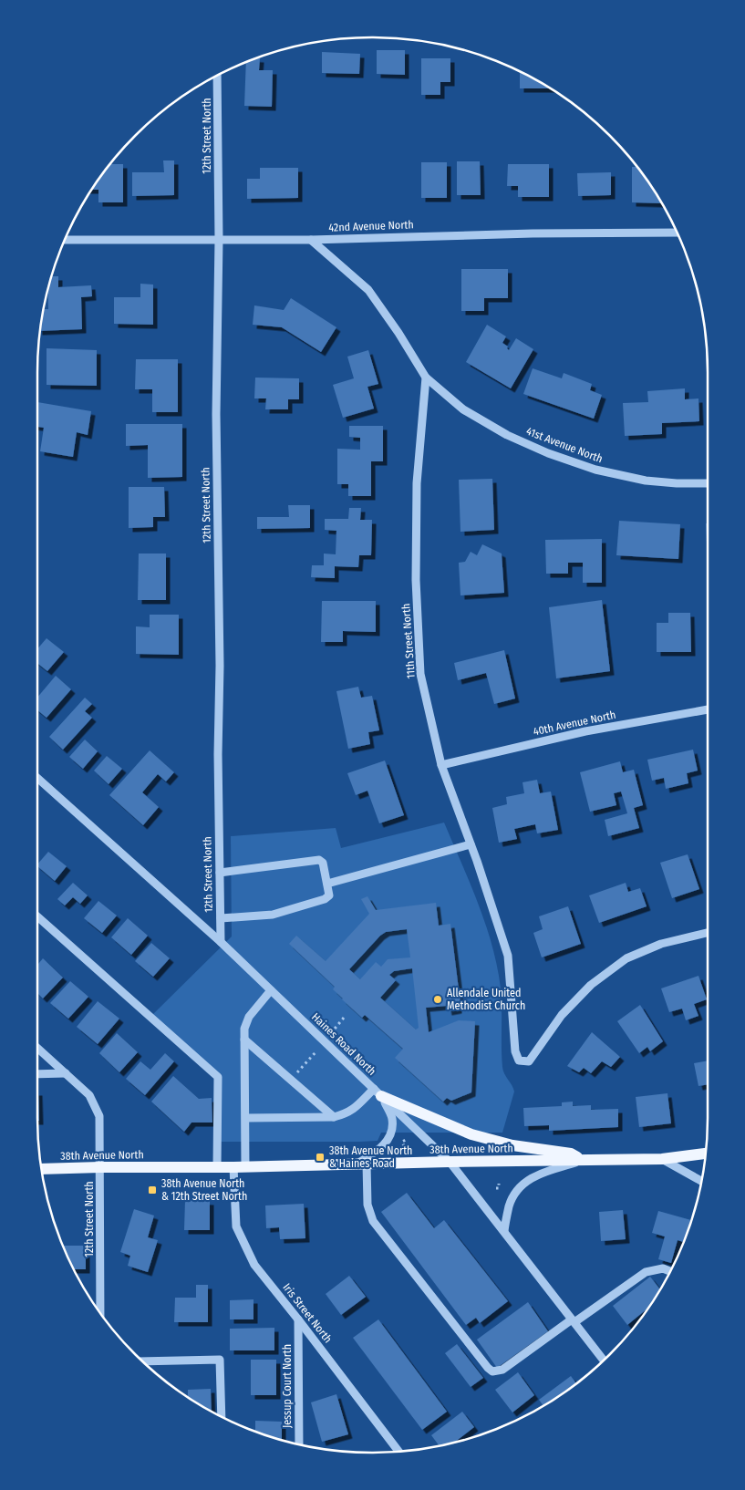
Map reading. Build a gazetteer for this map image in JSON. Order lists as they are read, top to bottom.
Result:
{
  "streets": {
    "main road": ["38th Avenue North"],
    "street": [
      "12th Street North",
      "42nd Avenue North",
      "41st Avenue North",
      "11th Street North",
      "40th Avenue North",
      "Haines Road North",
      "Iris Street North",
      "Jessup Court North"
    ]
  },
  "crossings": [
    ["12th Street North", "42nd Avenue North"],
    ["12th Street North", "Haines Road North"],
    ["12th Street North", "38th Avenue North"],
    ["41st Avenue North", "11th Street North"],
    ["11th Street North", "40th Avenue North"],
    ["Haines Road North", "38th Avenue North"],
    ["38th Avenue North", "Iris Street North"],
    ["Iris Street North", "Jessup Court North"]
  ],
  "places": {
    "other": ["Allendale United Methodist Church"],
    "transit": ["38th Avenue North & Haines Road", "38th Avenue North & 12th Street North"]
  }
}
